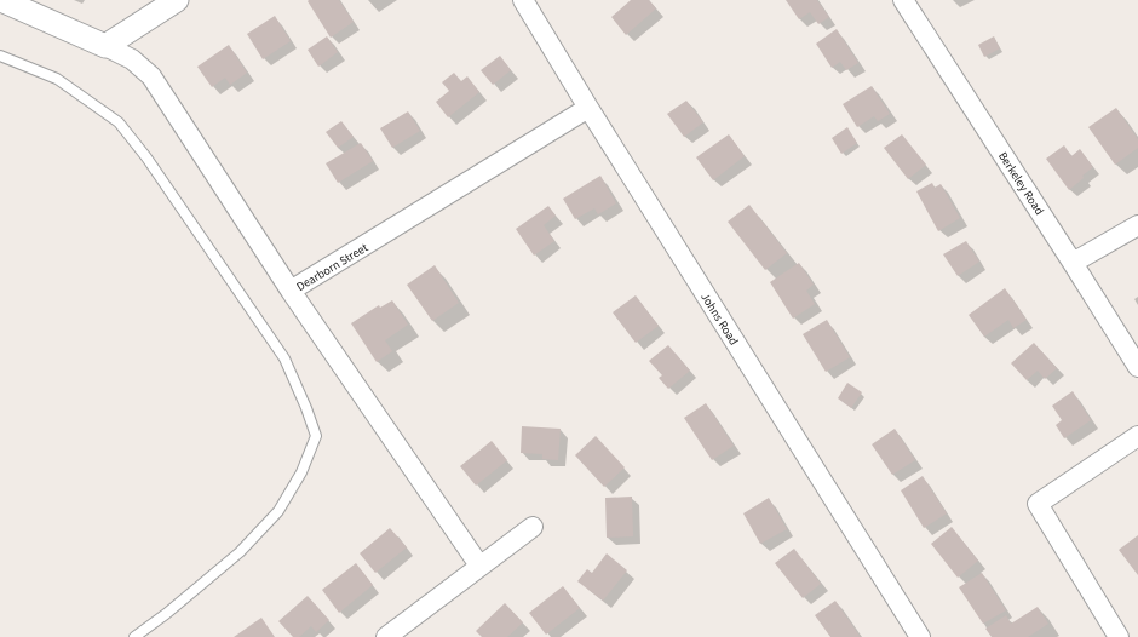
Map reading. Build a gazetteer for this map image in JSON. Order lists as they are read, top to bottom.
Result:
{
  "streets": {
    "street": ["Berkeley Road", "Dearborn Street", "Johns Road"]
  },
  "crossings": [
    ["Dearborn Street", "Johns Road"]
  ]
}
